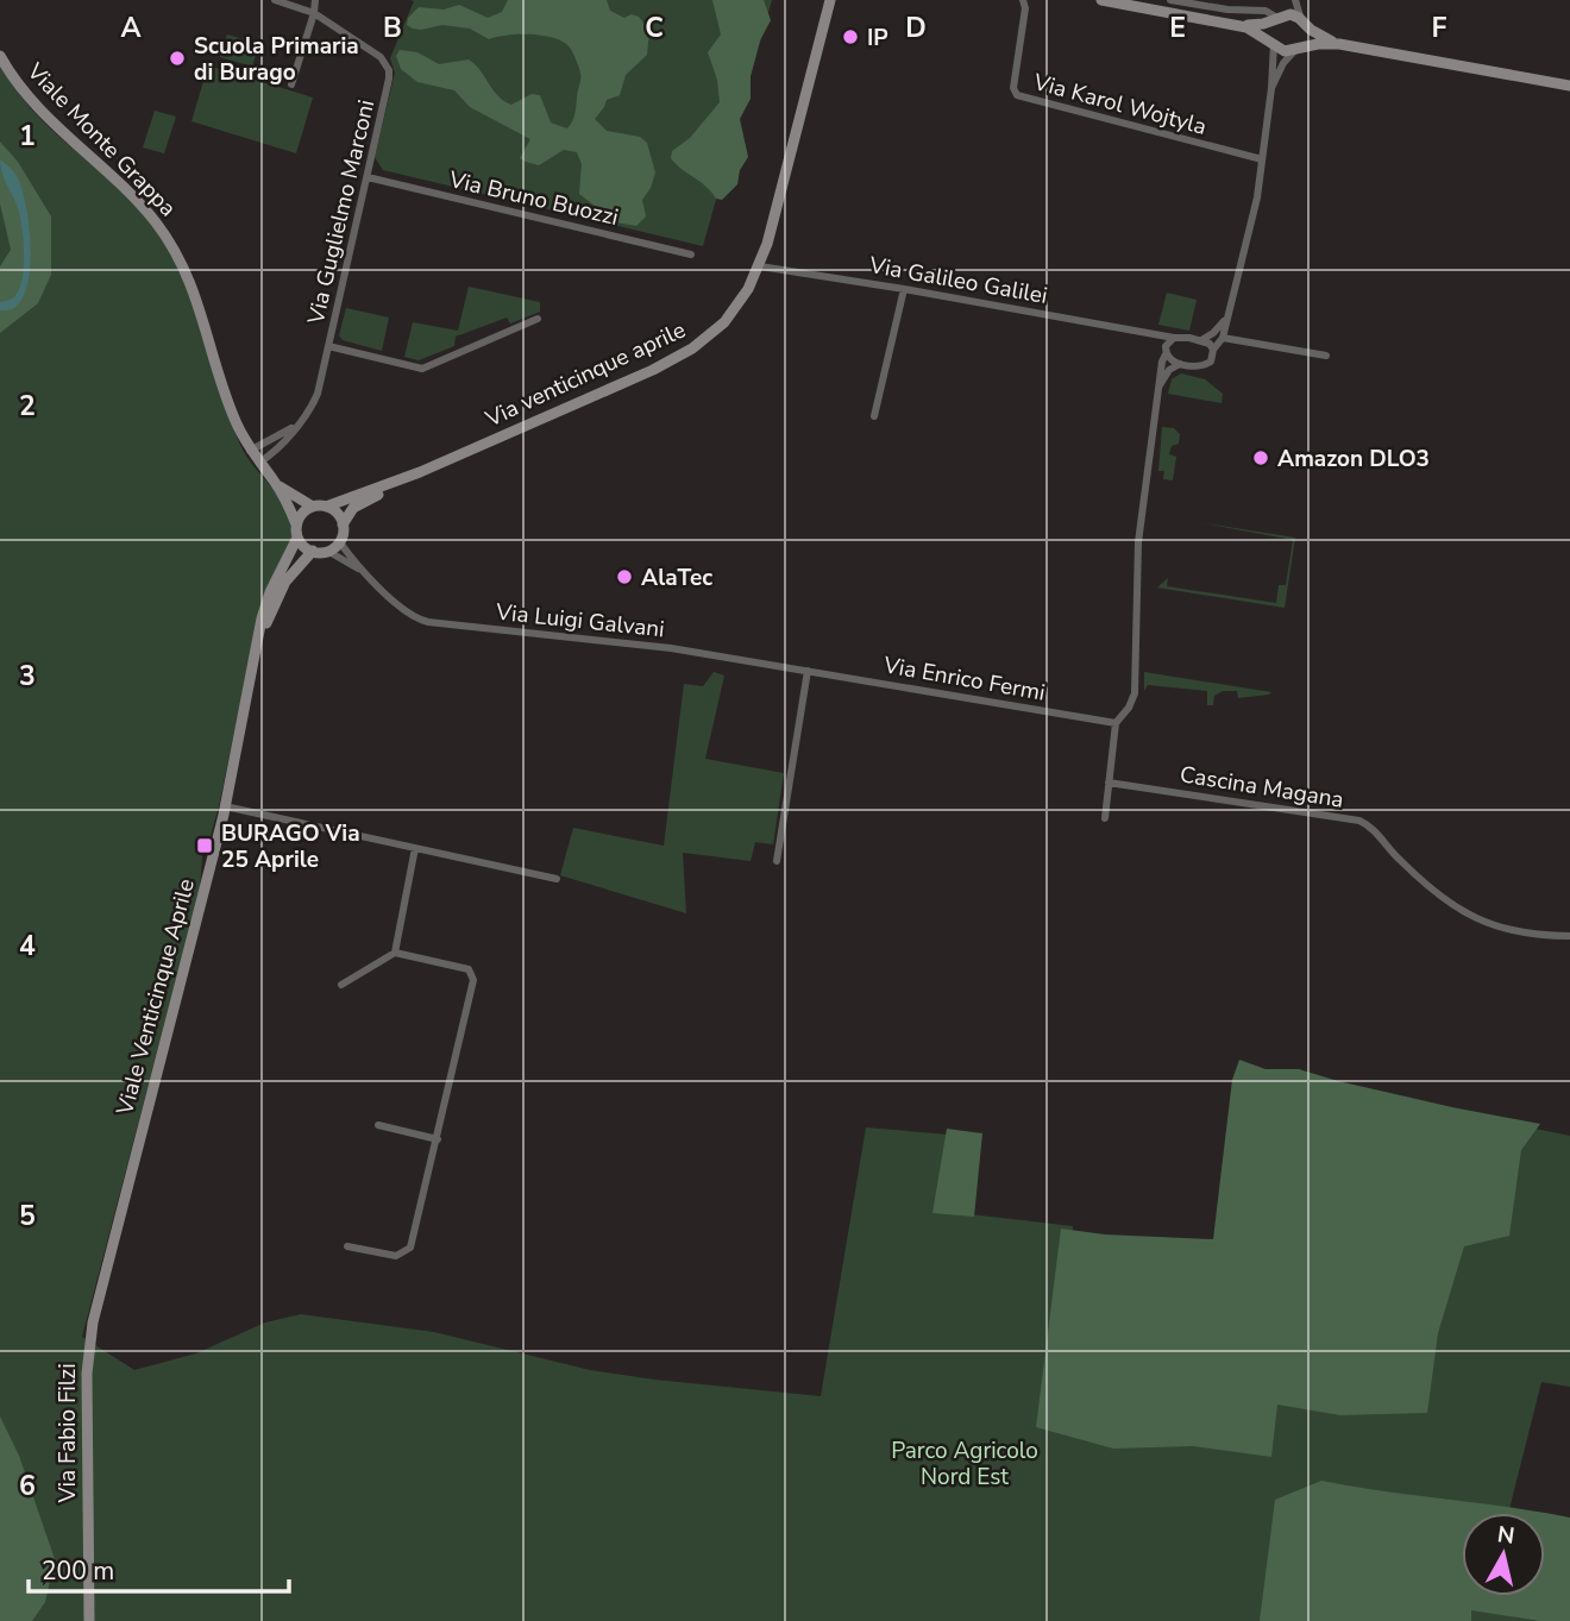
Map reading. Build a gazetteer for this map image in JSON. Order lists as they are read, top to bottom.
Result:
{
  "streets": {
    "street": [
      "Via Karol Wojtyla",
      "Viale Monte Grappa",
      "Via Bruno Buozzi",
      "Via Guglielmo Marconi",
      "Via Galileo Galilei",
      "Via venticinque aprile",
      "Via Luigi Galvani",
      "Via Enrico Fermi",
      "Cascina Magana",
      "Viale Venticinque Aprile",
      "Via Fabio Filzi"
    ]
  },
  "crossings": [
    ["Viale Monte Grappa", "Via Guglielmo Marconi"],
    ["Viale Monte Grappa", "Via venticinque aprile"],
    ["Viale Monte Grappa", "Via Luigi Galvani"],
    ["Viale Monte Grappa", "Viale Venticinque Aprile"],
    ["Via Bruno Buozzi", "Via Guglielmo Marconi"],
    ["Via Galileo Galilei", "Via venticinque aprile"],
    ["Via venticinque aprile", "Via Luigi Galvani"],
    ["Via venticinque aprile", "Viale Venticinque Aprile"],
    ["Via Luigi Galvani", "Via Enrico Fermi"],
    ["Via Luigi Galvani", "Viale Venticinque Aprile"],
    ["Viale Venticinque Aprile", "Via Fabio Filzi"]
  ],
  "parks": ["Parco Agricolo Nord Est"],
  "places": {
    "other": [
      "IP",
      "Scuola Primaria di Burago",
      "Amazon DLO3",
      "AlaTec"
    ],
    "transit": ["BURAGO Via 25 Aprile"]
  },
  "scale_bar": "200 m",
  "north": "top",
  "grid": {
    "columns": [
      "A",
      "B",
      "C",
      "D",
      "E",
      "F"
    ],
    "rows": [
      "1",
      "2",
      "3",
      "4",
      "5",
      "6"
    ]
  }
}
